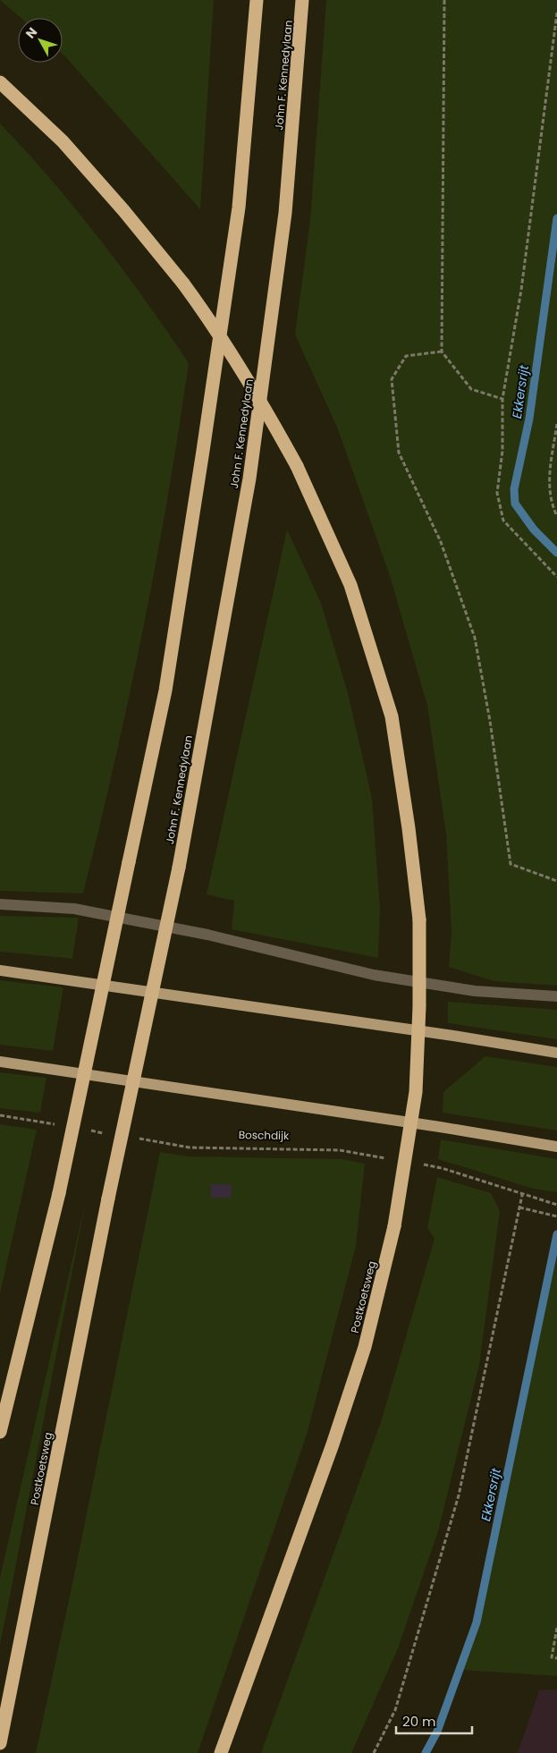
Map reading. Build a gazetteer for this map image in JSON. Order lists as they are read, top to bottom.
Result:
{
  "streets": {
    "highway": ["John F. Kennedylaan", "Postkoetsweg"],
    "path": ["Boschdijk"]
  },
  "crossings": [
    ["John F. Kennedylaan", "Postkoetsweg"]
  ],
  "water": ["Ekkersrijt"],
  "scale_bar": "20 m",
  "north": "top left"
}
